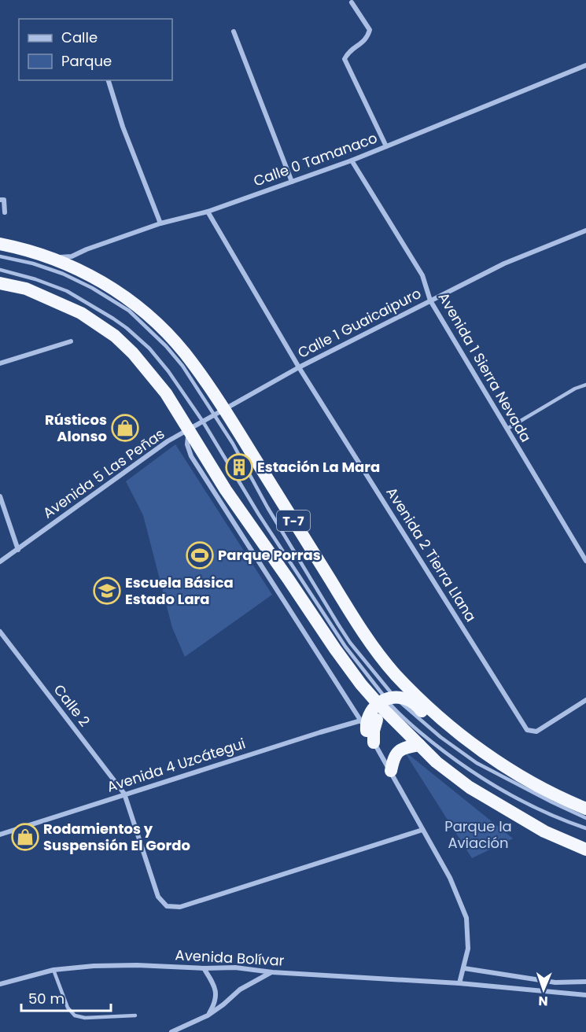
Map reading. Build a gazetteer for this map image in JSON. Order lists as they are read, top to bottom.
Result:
{
  "streets": {
    "highway": ["T-7"],
    "street": [
      "Calle 0 Tamanaco",
      "Calle 1 Guaicaipuro",
      "Avenida 1 Sierra Nevada",
      "Avenida 5 Las Peñas",
      "Avenida 2 Tierra Llana",
      "Calle 2",
      "Avenida 4 Uzcátegui",
      "Avenida Bolívar"
    ]
  },
  "crossings": [
    ["Calle 0 Tamanaco", "Avenida 1 Sierra Nevada"],
    ["Calle 0 Tamanaco", "T-7"],
    ["Calle 0 Tamanaco", "Avenida 2 Tierra Llana"],
    ["Calle 1 Guaicaipuro", "Avenida 1 Sierra Nevada"],
    ["Calle 1 Guaicaipuro", "Avenida 5 Las Peñas"],
    ["Calle 1 Guaicaipuro", "T-7"],
    ["Calle 1 Guaicaipuro", "Avenida 2 Tierra Llana"],
    ["Avenida 5 Las Peñas", "T-7"],
    ["Calle 2", "Avenida 4 Uzcátegui"]
  ],
  "parks": ["Parque la Aviación"],
  "places": {
    "shop": ["Rústicos Alonso", "Rodamientos y Suspensión El Gordo"],
    "building": ["Estación La Mara"],
    "sports": ["Parque Porras"],
    "school or university": ["Escuela Básica Estado Lara"]
  },
  "legend": ["Calle", "Parque"],
  "scale_bar": "50 m",
  "north": "bottom"
}
